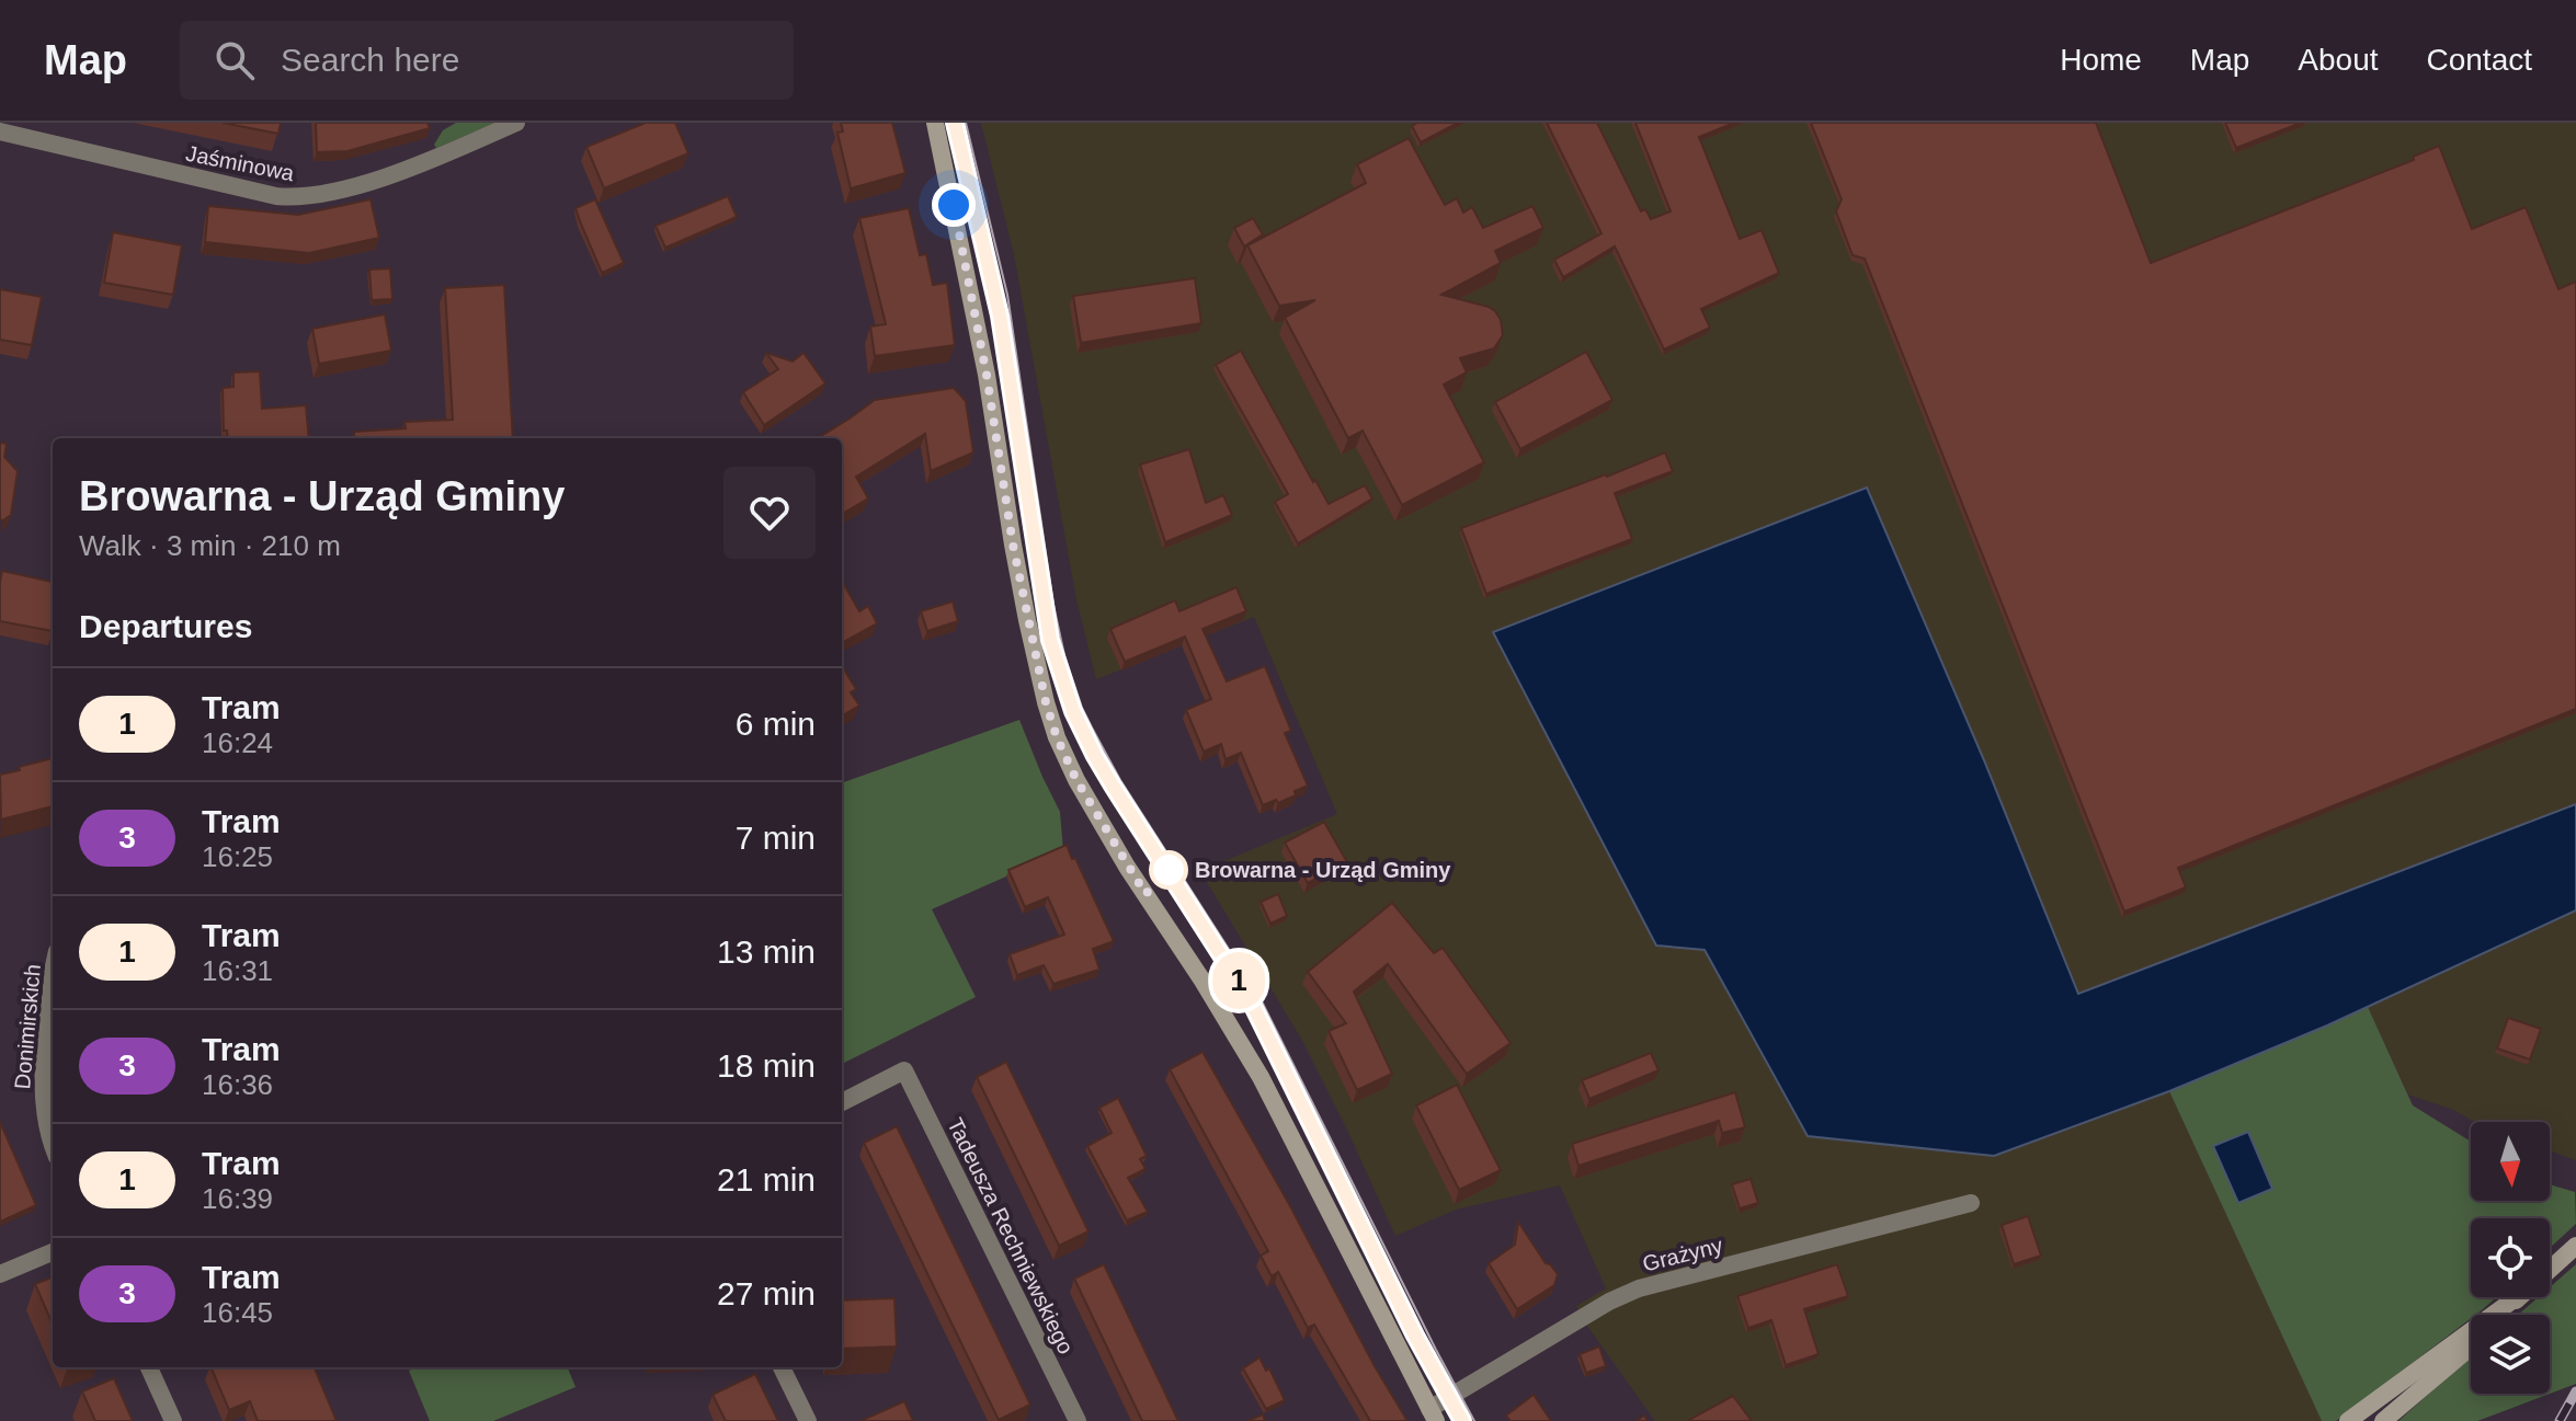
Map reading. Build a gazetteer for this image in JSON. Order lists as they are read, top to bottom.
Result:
{
  "streets": {
    "street": [
      "Jaśminowa",
      "Donimirskich",
      "Tadeusza Rechniewskiego",
      "Grażyny"
    ]
  },
  "places": ["Browarna - Urząd Gminy"],
  "lines": ["tram line 1"],
  "north": "bottom",
  "page": {
    "header": "Map",
    "search": "Search here",
    "nav": [
      "Home",
      "Map",
      "About",
      "Contact"
    ],
    "on_map": "1",
    "heading": [
      ["Browarna - Urząd Gminy", "Walk · 3 min · 210 m"],
      "Departures"
    ],
    "list": [
      {
        "mark": "1",
        "name": "Tram",
        "note": "16:24",
        "value": "6 min"
      },
      {
        "mark": "3",
        "name": "Tram",
        "note": "16:25",
        "value": "7 min"
      },
      {
        "mark": "1",
        "name": "Tram",
        "note": "16:31",
        "value": "13 min"
      },
      {
        "mark": "3",
        "name": "Tram",
        "note": "16:36",
        "value": "18 min"
      },
      {
        "mark": "1",
        "name": "Tram",
        "note": "16:39",
        "value": "21 min"
      },
      {
        "mark": "3",
        "name": "Tram",
        "note": "16:45",
        "value": "27 min"
      }
    ]
  }
}
